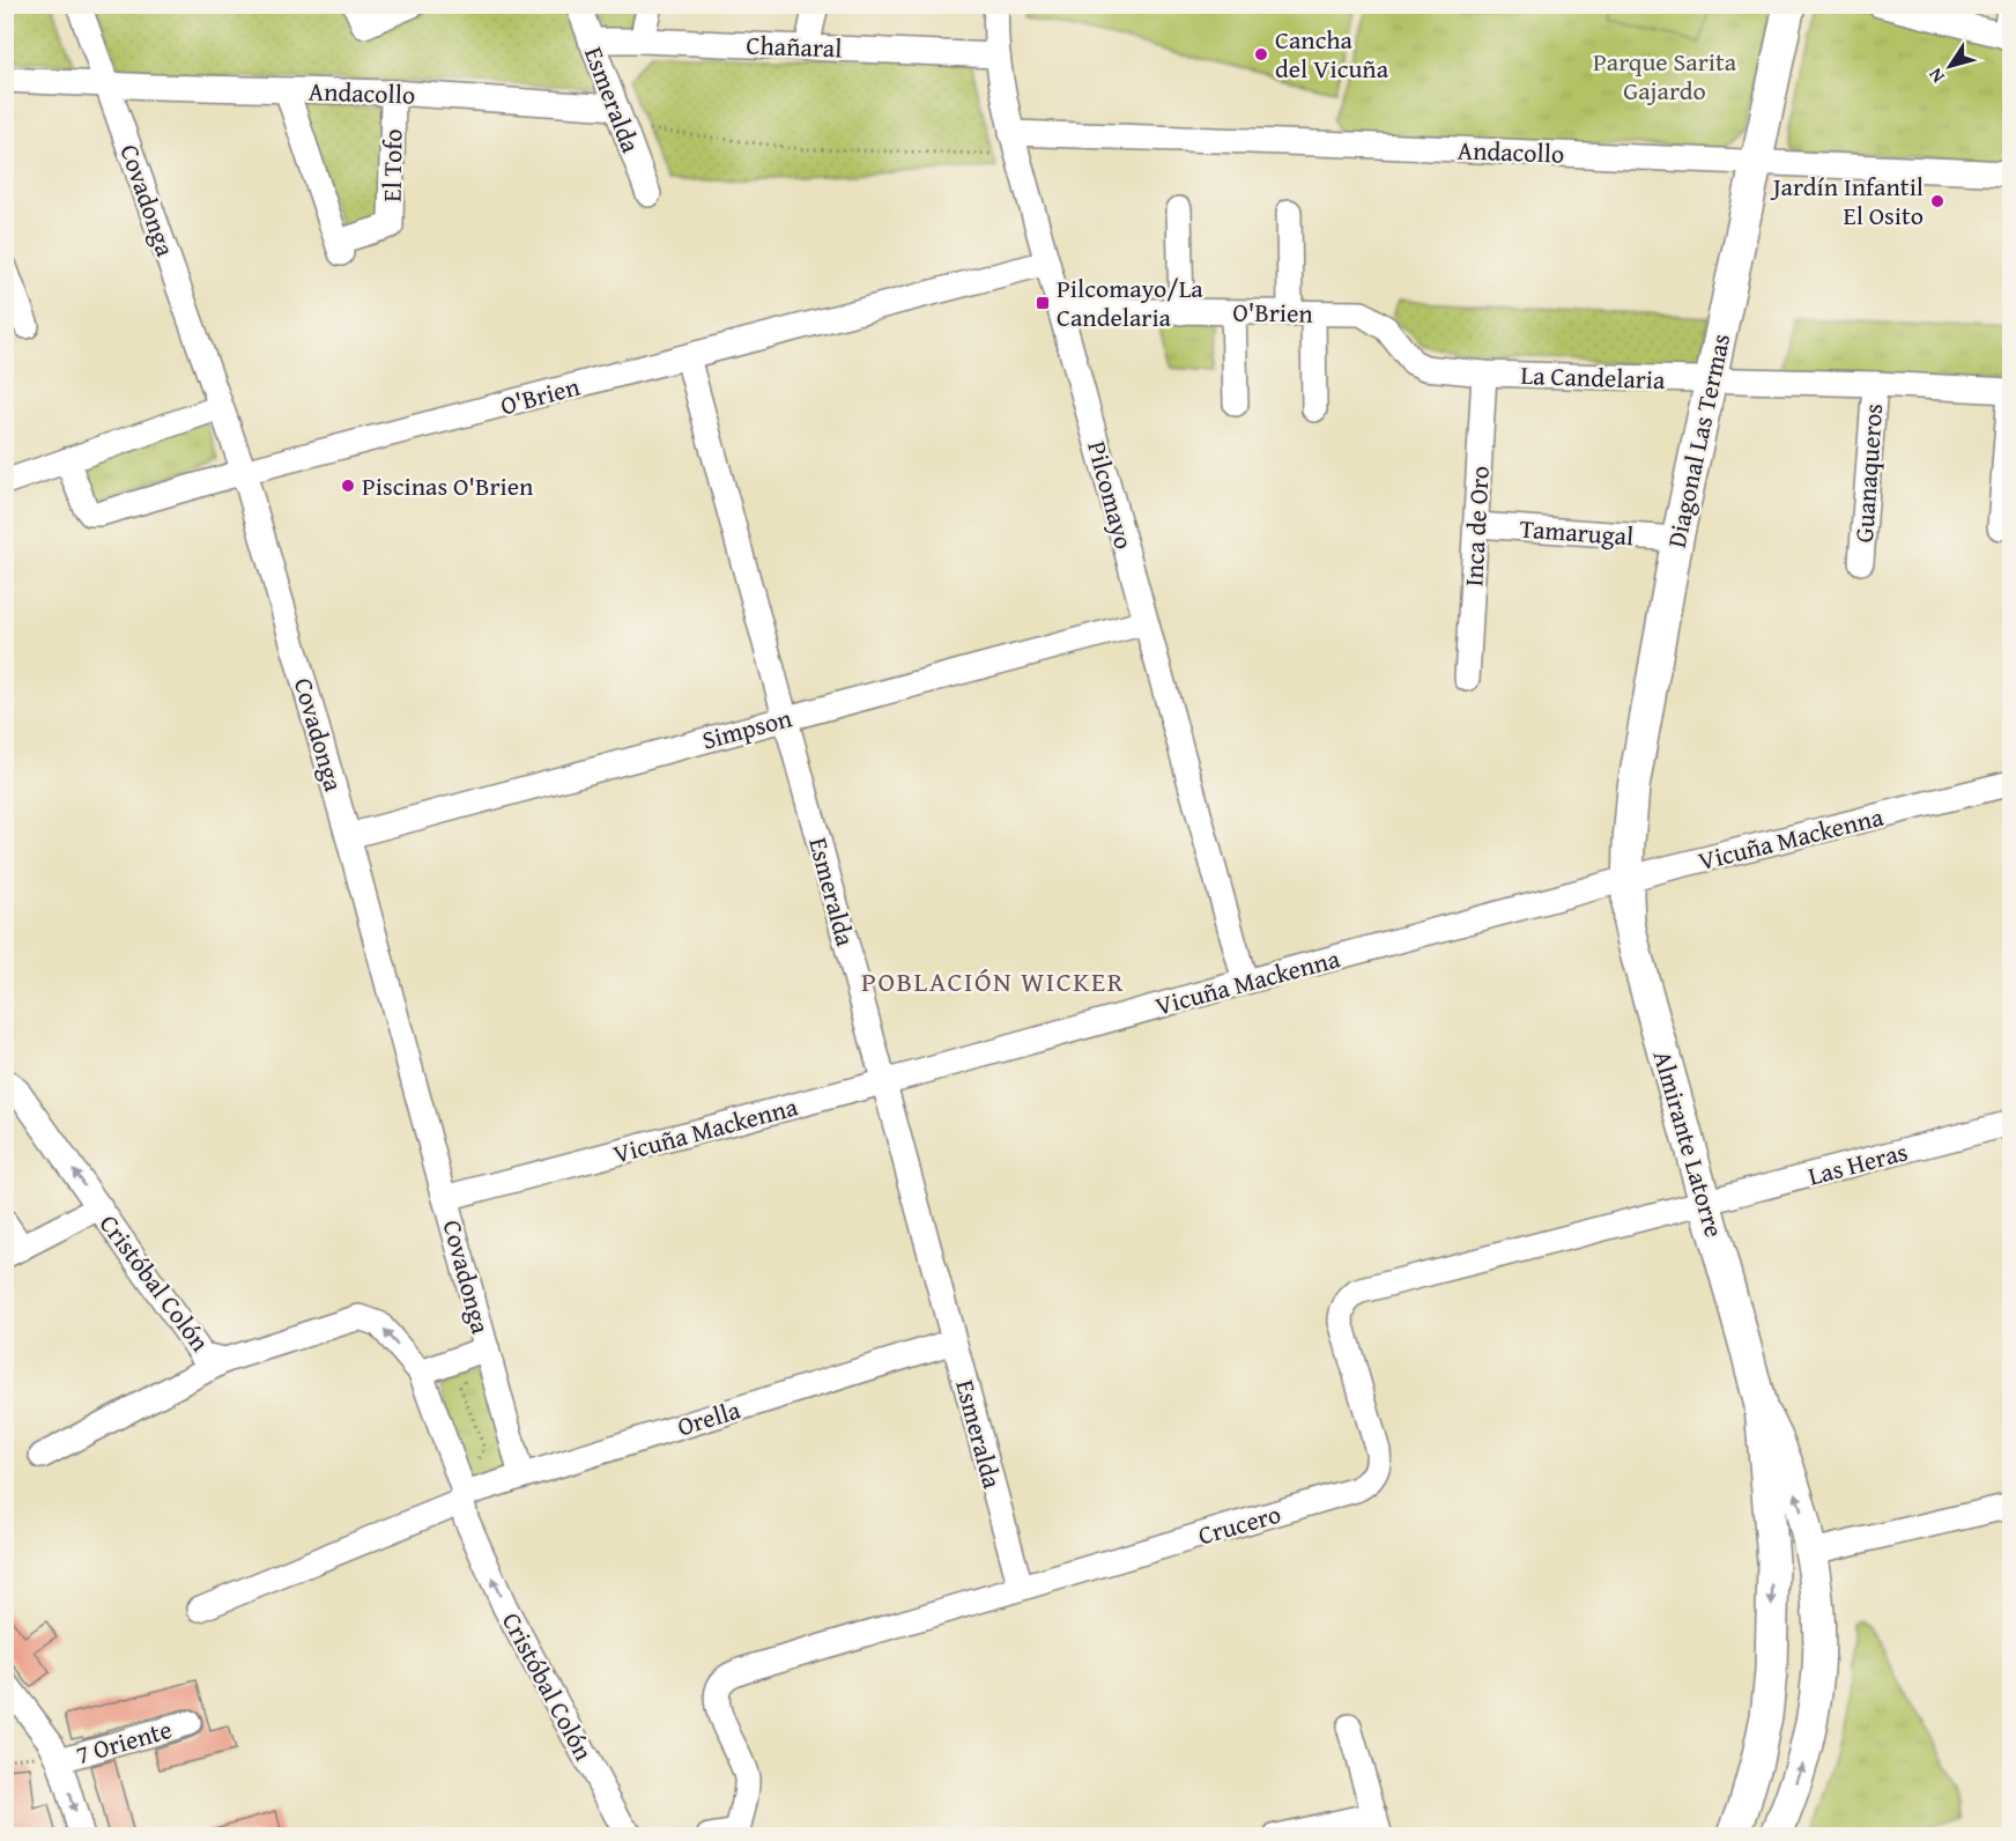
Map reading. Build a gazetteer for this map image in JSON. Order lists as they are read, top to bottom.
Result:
{
  "streets": {
    "main road": ["Diagonal Las Termas", "Almirante Latorre"],
    "street": [
      "Chañaral",
      "Andacollo",
      "Esmeralda",
      "El Tofo",
      "Covadonga",
      "O'Brien",
      "La Candelaria",
      "Guanaqueros",
      "Pilcomayo",
      "Inca de Oro",
      "Tamarugal",
      "Simpson",
      "Vicuña Mackenna",
      "Las Heras",
      "Cristóbal Colón",
      "Orella",
      "Crucero",
      "7 Oriente"
    ]
  },
  "crossings": [
    ["Chañaral", "Esmeralda"],
    ["Chañaral", "Pilcomayo"],
    ["Andacollo", "Esmeralda"],
    ["Andacollo", "El Tofo"],
    ["Andacollo", "Covadonga"],
    ["Andacollo", "Diagonal Las Termas"],
    ["Andacollo", "Pilcomayo"],
    ["Esmeralda", "O'Brien"],
    ["Esmeralda", "Simpson"],
    ["Esmeralda", "Vicuña Mackenna"],
    ["Esmeralda", "Orella"],
    ["Esmeralda", "Crucero"],
    ["Covadonga", "O'Brien"],
    ["Covadonga", "Simpson"],
    ["Covadonga", "Vicuña Mackenna"],
    ["Covadonga", "Orella"],
    ["O'Brien", "La Candelaria"],
    ["O'Brien", "Pilcomayo"],
    ["La Candelaria", "Diagonal Las Termas"],
    ["La Candelaria", "Guanaqueros"],
    ["La Candelaria", "Inca de Oro"],
    ["Diagonal Las Termas", "Tamarugal"],
    ["Diagonal Las Termas", "Vicuña Mackenna"],
    ["Diagonal Las Termas", "Almirante Latorre"],
    ["Pilcomayo", "Simpson"],
    ["Pilcomayo", "Vicuña Mackenna"],
    ["Inca de Oro", "Tamarugal"],
    ["Vicuña Mackenna", "Almirante Latorre"],
    ["Almirante Latorre", "Las Heras"],
    ["Almirante Latorre", "Crucero"],
    ["Las Heras", "Crucero"],
    ["Cristóbal Colón", "Orella"]
  ],
  "one_way": ["Cristóbal Colón"],
  "districts": ["POBLACIÓN WICKER"],
  "parks": ["Parque Sarita Gajardo"],
  "places": {
    "other": ["Cancha del Vicuña", "Jardín Infantil El Osito", "Piscinas O'Brien"],
    "transit": ["Pilcomayo/La Candelaria"]
  },
  "north": "bottom left"
}
